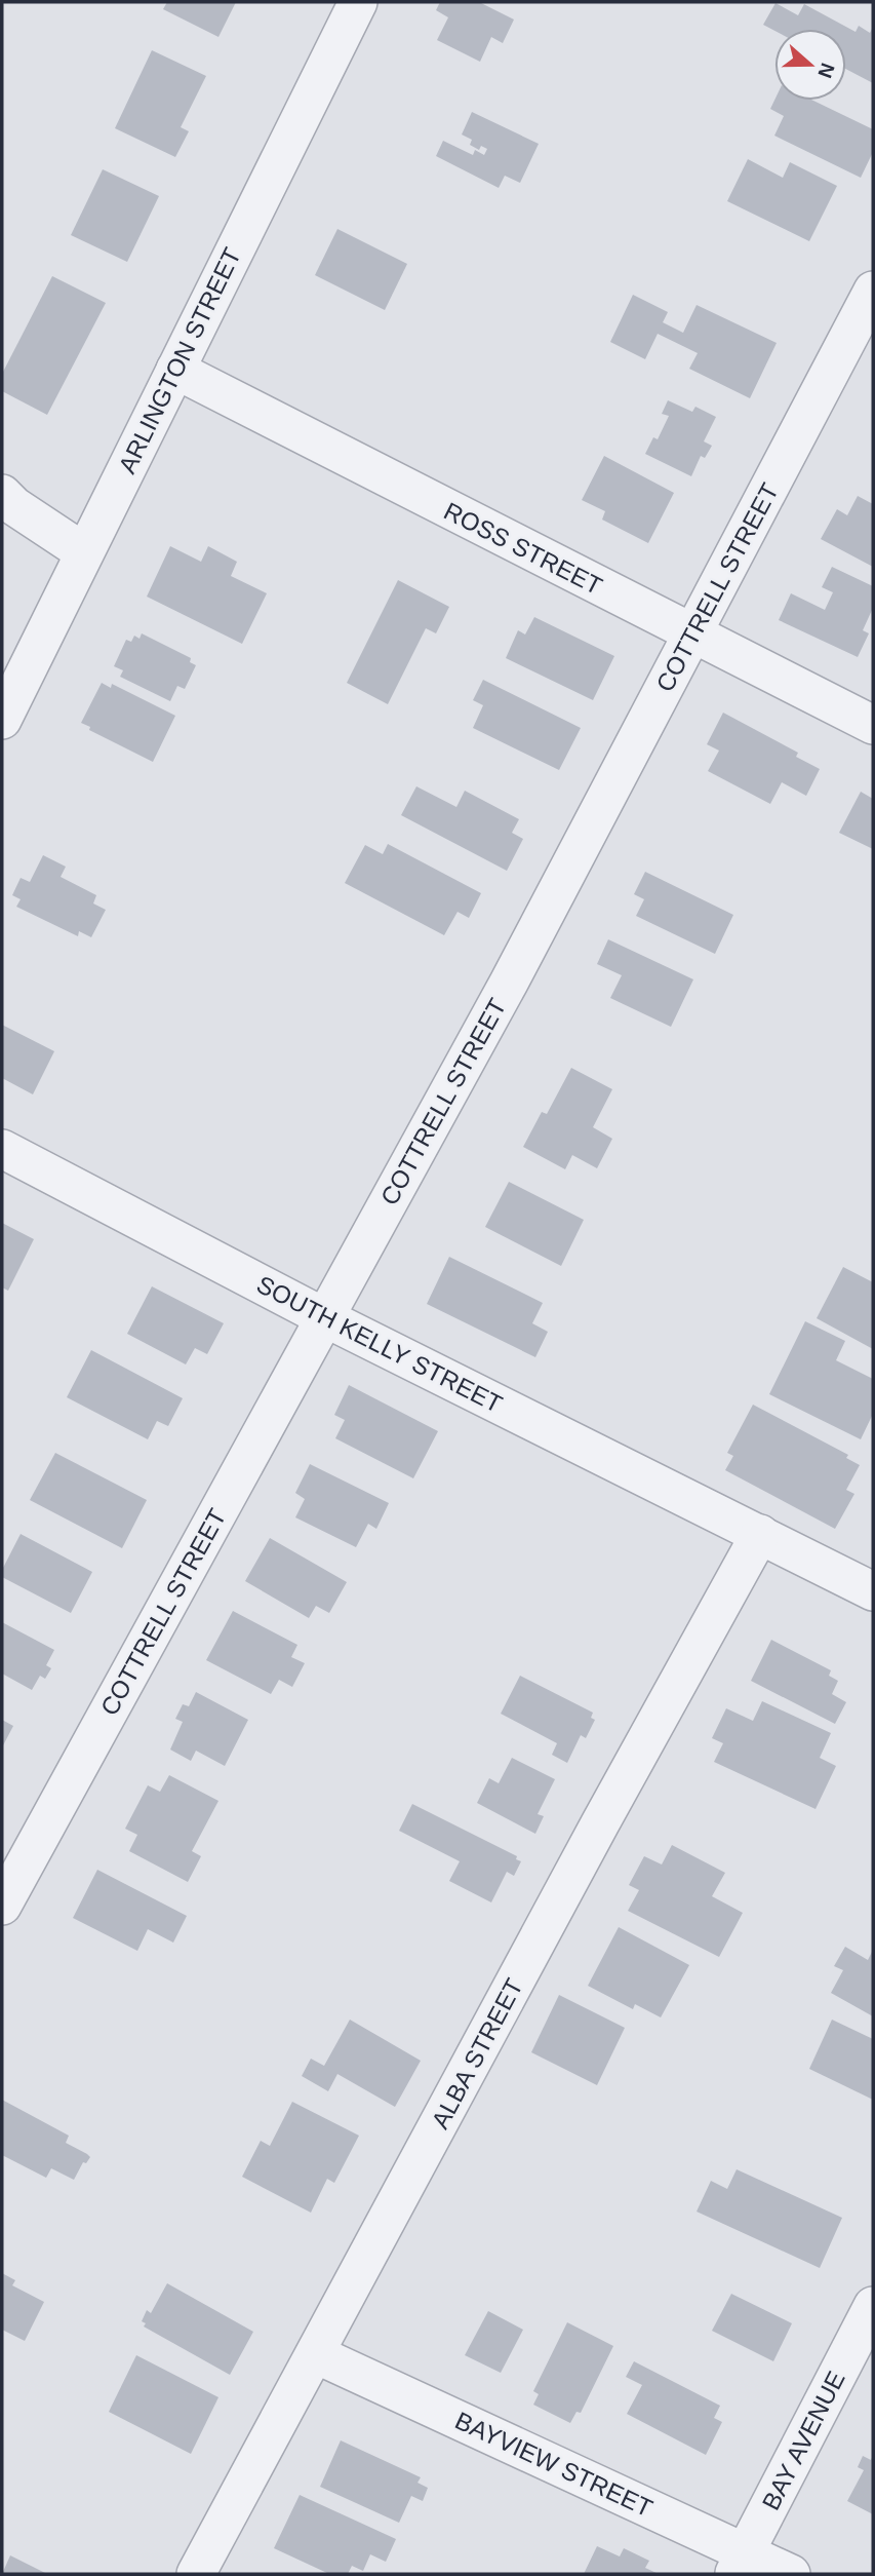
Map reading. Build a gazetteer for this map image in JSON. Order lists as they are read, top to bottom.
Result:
{
  "streets": {
    "street": [
      "ARLINGTON STREET",
      "ROSS STREET",
      "COTTRELL STREET",
      "SOUTH KELLY STREET",
      "ALBA STREET",
      "BAY AVENUE",
      "BAYVIEW STREET"
    ]
  },
  "crossings": [
    ["ARLINGTON STREET", "ROSS STREET"],
    ["ROSS STREET", "COTTRELL STREET"],
    ["COTTRELL STREET", "SOUTH KELLY STREET"],
    ["SOUTH KELLY STREET", "ALBA STREET"],
    ["ALBA STREET", "BAYVIEW STREET"],
    ["BAY AVENUE", "BAYVIEW STREET"]
  ],
  "north": "right"
}
